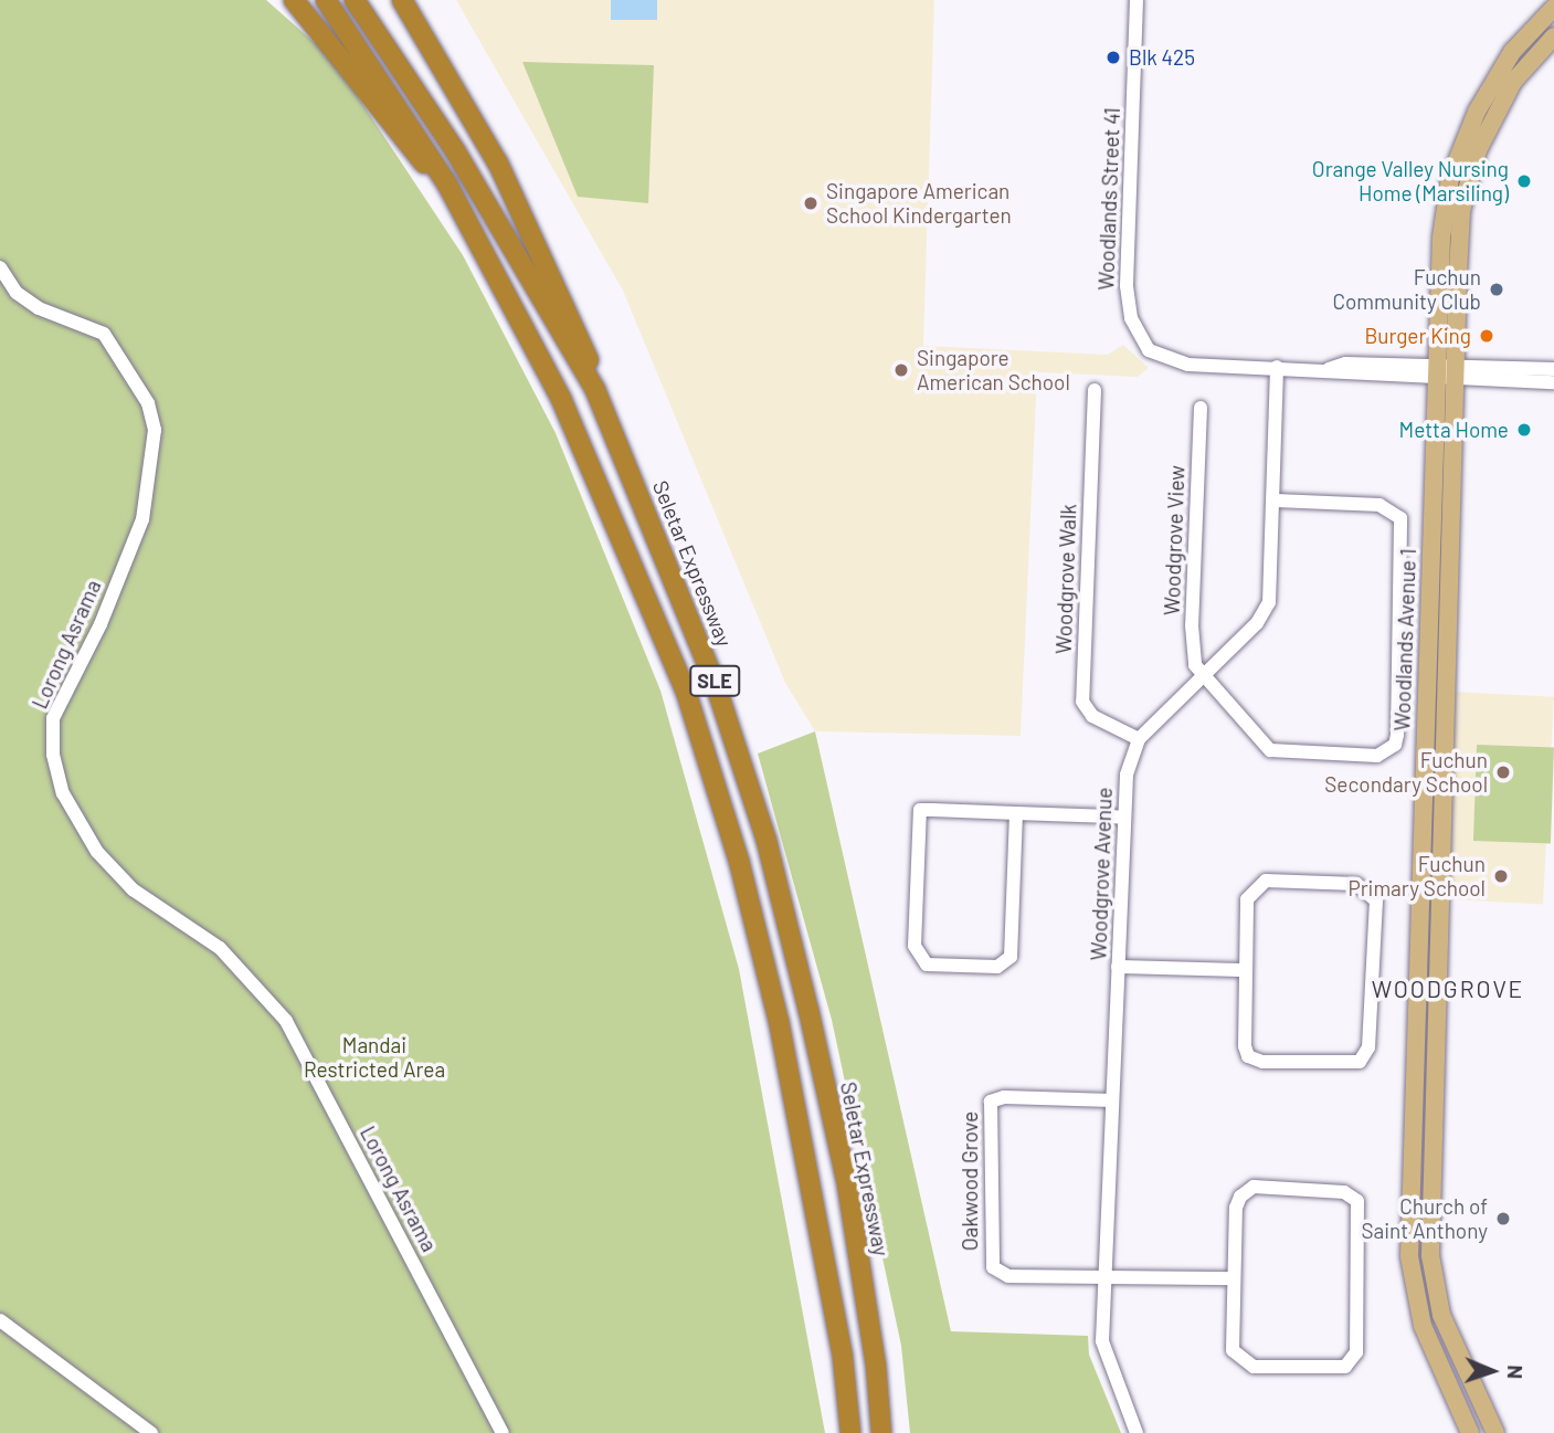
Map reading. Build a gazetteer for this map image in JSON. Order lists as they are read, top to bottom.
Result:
{
  "streets": {
    "highway": ["Seletar Expressway", "SLE"],
    "main road": ["Woodlands Avenue 1"],
    "street": [
      "Woodlands Street 41",
      "Woodgrove View",
      "Woodgrove Walk",
      "Lorong Asrama",
      "Woodgrove Avenue",
      "Oakwood Grove"
    ]
  },
  "crossings": [
    ["Woodlands Street 41", "Woodlands Avenue 1"],
    ["Woodlands Street 41", "Woodgrove Avenue"],
    ["Woodgrove View", "Woodgrove Avenue"],
    ["Woodgrove Walk", "Woodgrove Avenue"],
    ["Woodgrove Avenue", "Oakwood Grove"]
  ],
  "districts": ["WOODGROVE"],
  "parks": ["Mandai Restricted Area"],
  "places": [
    "Blk 425",
    "Orange Valley Nursing Home (Marsiling)",
    "Singapore American School Kindergarten",
    "Fuchun Community Club",
    "Burger King",
    "Singapore American School",
    "Metta Home",
    "Fuchun Secondary School",
    "Fuchun Primary School",
    "Church of Saint Anthony"
  ],
  "north": "right"
}
